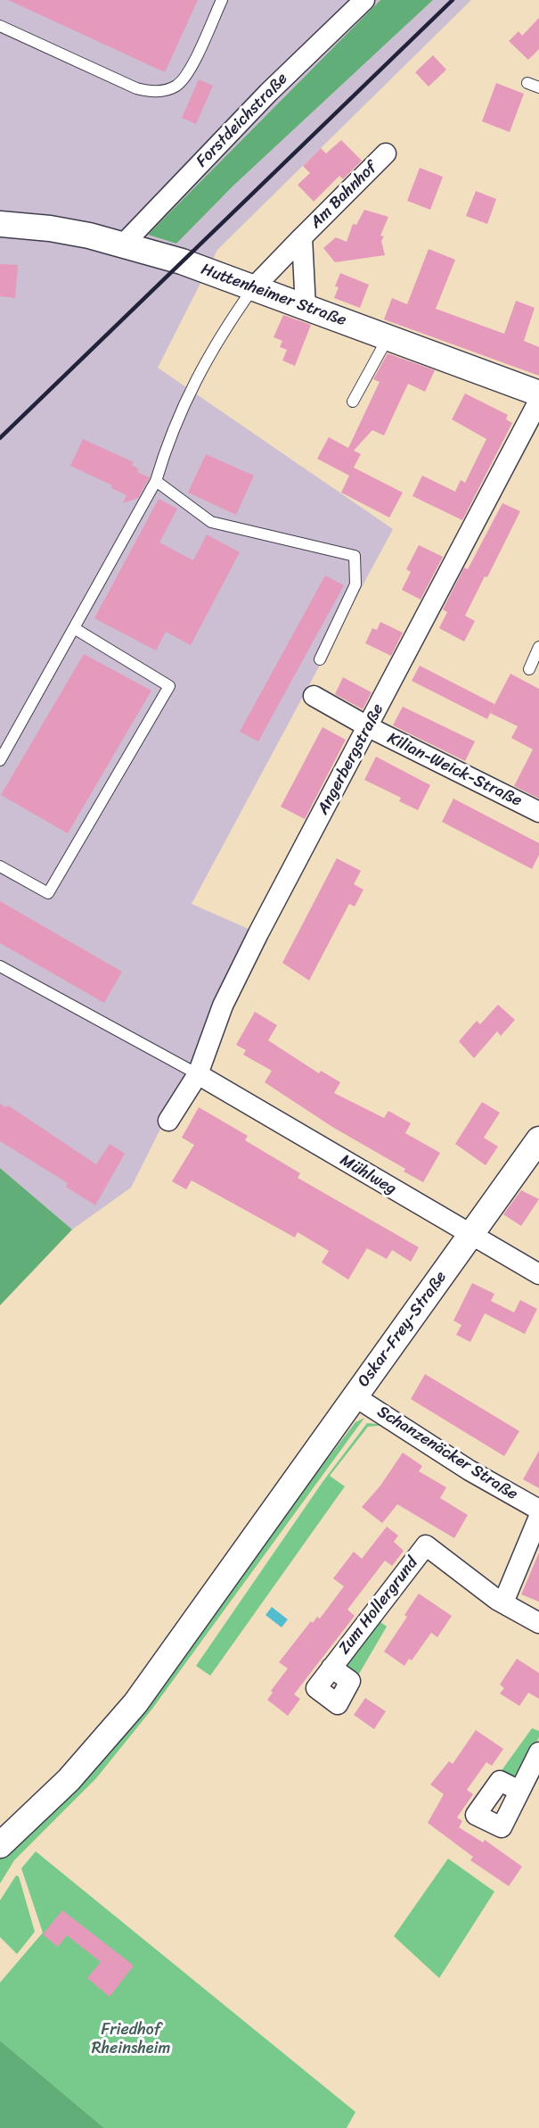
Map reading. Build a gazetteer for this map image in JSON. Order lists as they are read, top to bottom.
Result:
{
  "streets": {
    "street": [
      "Forstdeichstraße",
      "Am Bahnhof",
      "Huttenheimer Straße",
      "Angerbergstraße",
      "Kilian-Weick-Straße",
      "Mühlweg",
      "Oskar-Frey-Straße",
      "Schanzenäcker Straße",
      "Zum Hollergrund"
    ]
  },
  "crossings": [
    ["Forstdeichstraße", "Huttenheimer Straße"],
    ["Am Bahnhof", "Huttenheimer Straße"],
    ["Angerbergstraße", "Kilian-Weick-Straße"],
    ["Angerbergstraße", "Mühlweg"],
    ["Mühlweg", "Oskar-Frey-Straße"],
    ["Oskar-Frey-Straße", "Schanzenäcker Straße"]
  ],
  "parks": ["Friedhof Rheinsheim"]
}
